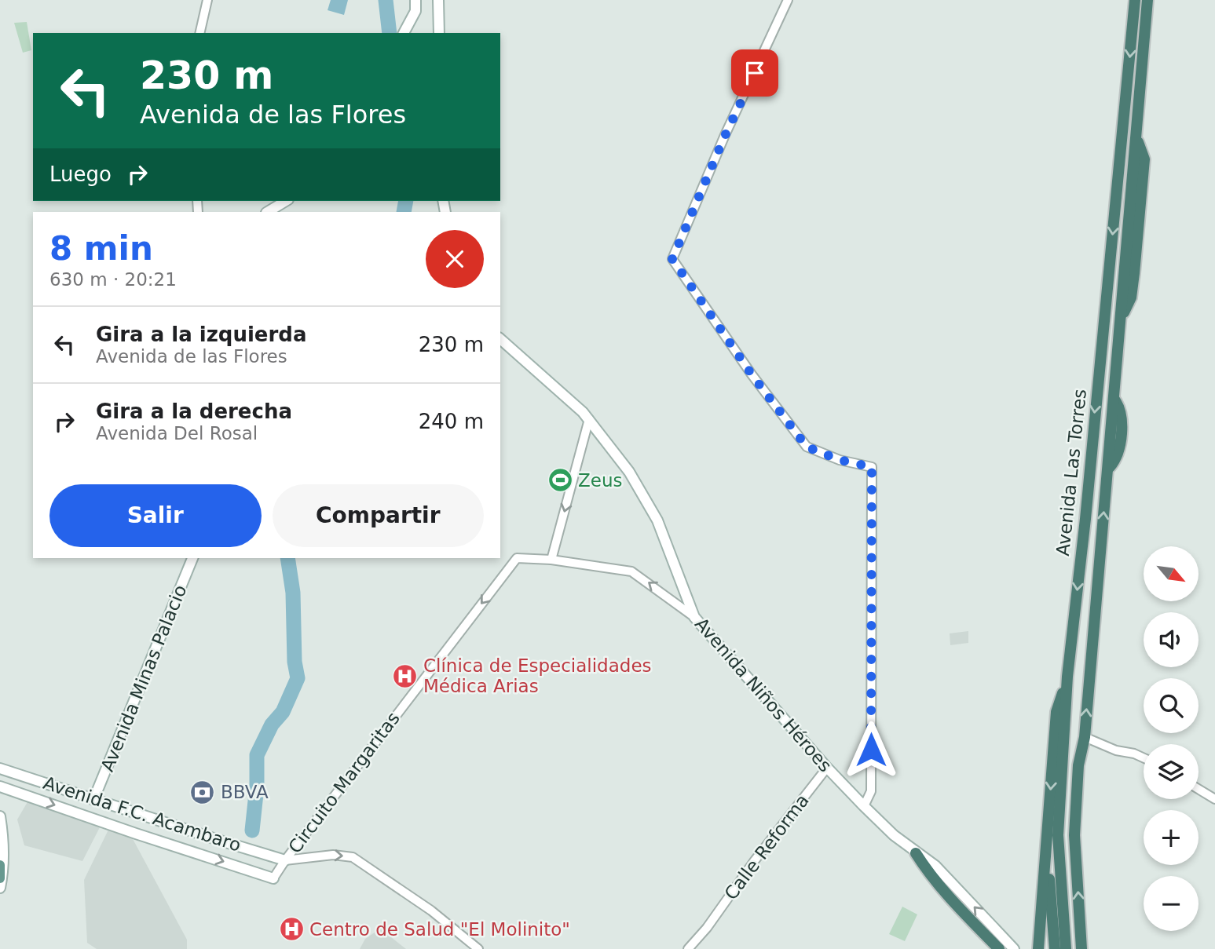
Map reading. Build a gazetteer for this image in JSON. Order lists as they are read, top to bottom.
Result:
{
  "streets": {
    "highway": ["Avenida Las Torres"],
    "main road": ["Avenida Minas Palacio", "Avenida Niños Héroes", "Avenida F.C. Acambaro"],
    "street": ["Circuito Margaritas", "Calle Reforma"]
  },
  "crossings": [
    ["Avenida Minas Palacio", "Avenida F.C. Acambaro"],
    ["Avenida Niños Héroes", "Calle Reforma"],
    ["Circuito Margaritas", "Avenida F.C. Acambaro"]
  ],
  "one_way": ["Circuito Margaritas"],
  "places": {
    "sports": ["Zeus"],
    "hospital": ["Clínica de Especialidades Médica Arias", "Centro de Salud \"El Molinito\""],
    "bank": ["BBVA"]
  },
  "north": "bottom right",
  "page": {
    "turn": ["230 m", "Avenida de las Flores"],
    "then": "Luego",
    "heading": ["8 min", "630 m · 20:21"],
    "list": [
      {
        "name": "Gira a la izquierda",
        "note": "Avenida de las Flores",
        "value": "230 m"
      },
      {
        "name": "Gira a la derecha",
        "note": "Avenida Del Rosal",
        "value": "240 m"
      }
    ],
    "buttons": ["Salir", "Compartir"],
    "map_buttons": ["+", "−"]
  }
}
